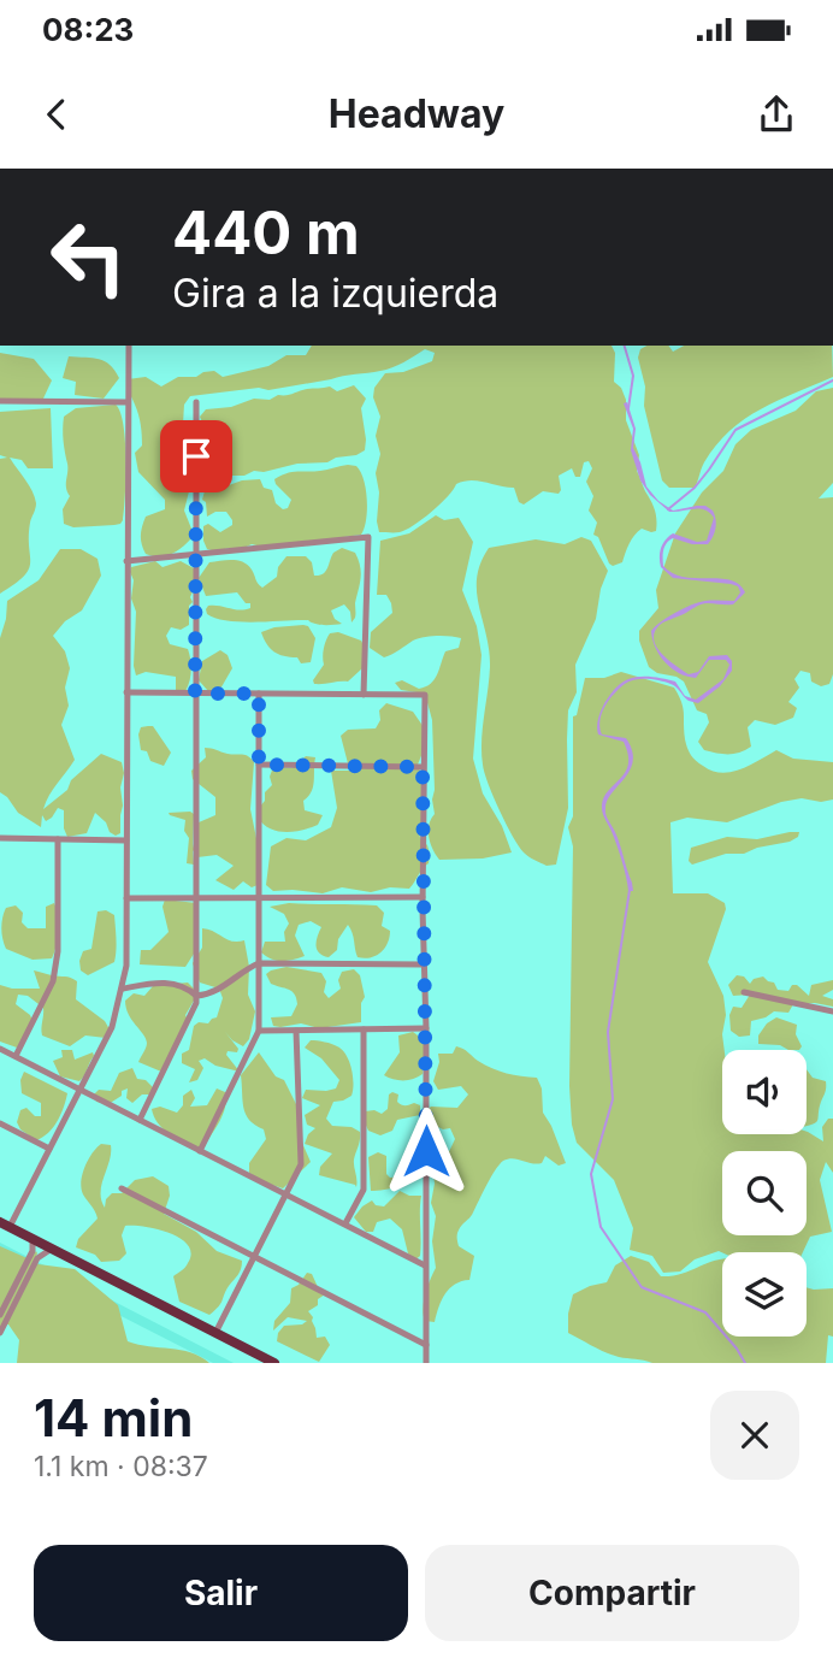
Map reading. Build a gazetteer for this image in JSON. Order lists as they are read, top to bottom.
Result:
{
  "page": {
    "status": "08:23",
    "header": "Headway",
    "turn": ["440 m", "Gira a la izquierda"],
    "heading": ["14 min", "1.1 km · 08:37"],
    "buttons": ["Salir", "Compartir"]
  }
}
